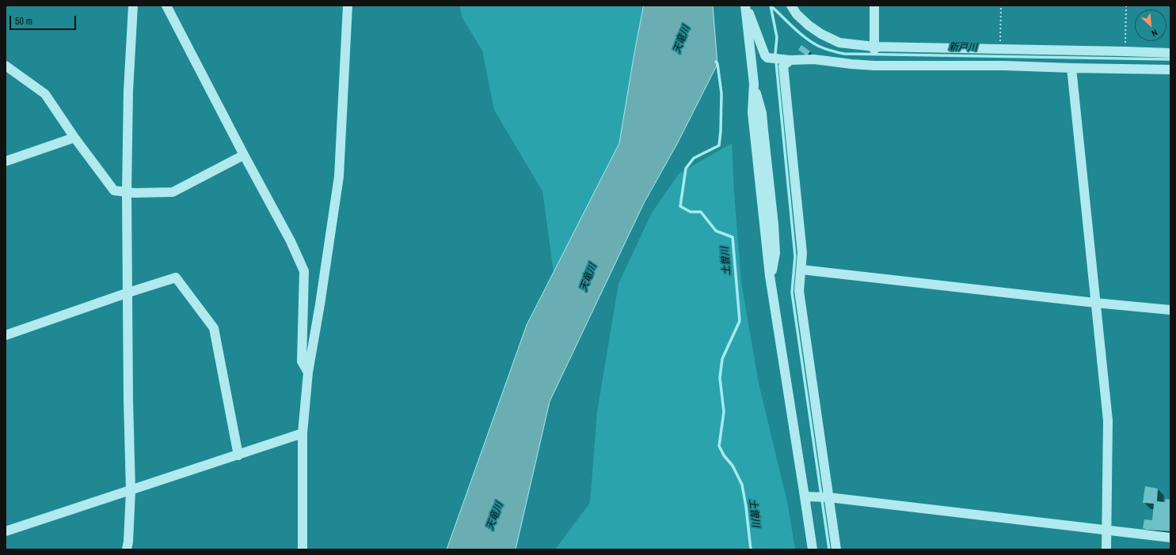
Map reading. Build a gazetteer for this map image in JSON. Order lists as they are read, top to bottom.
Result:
{
  "water": ["天竜川", "新戸川", "土曽川"],
  "scale_bar": "50 m",
  "north": "bottom right"
}
